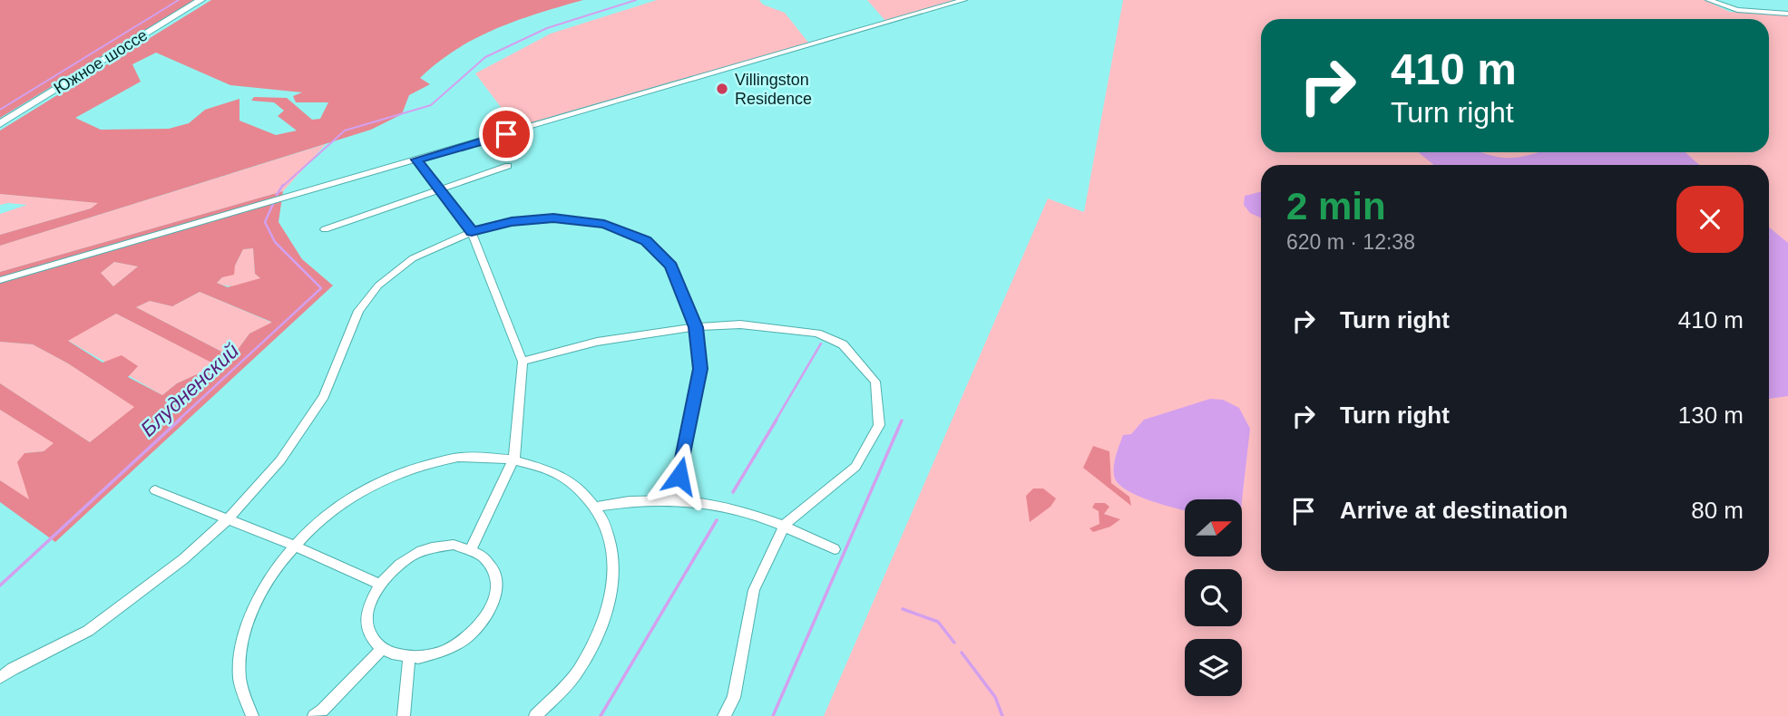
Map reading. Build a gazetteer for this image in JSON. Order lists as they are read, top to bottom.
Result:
{
  "streets": {
    "street": ["Южное шоссе"]
  },
  "water": ["Блудненский"],
  "places": ["Villingston Residence"],
  "north": "right",
  "page": {
    "turn": ["410 m", "Turn right"],
    "heading": ["2 min", "620 m · 12:38"],
    "list": [
      {
        "name": "Turn right",
        "value": "410 m"
      },
      {
        "name": "Turn right",
        "value": "130 m"
      },
      {
        "name": "Arrive at destination",
        "value": "80 m"
      }
    ]
  }
}
